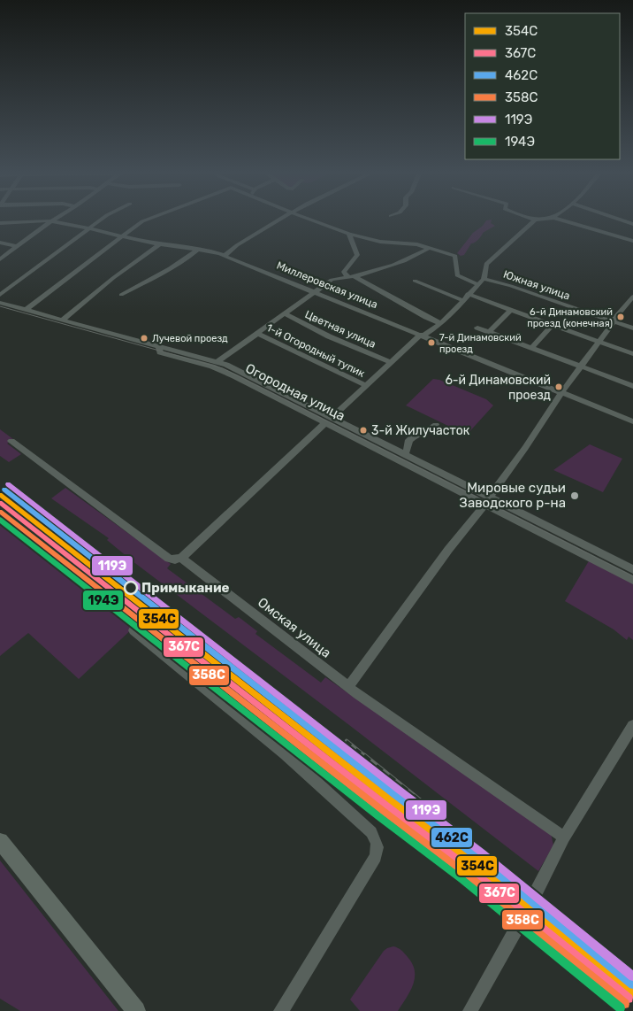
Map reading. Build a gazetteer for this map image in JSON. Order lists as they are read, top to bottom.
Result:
{
  "streets": {
    "street": [
      "Миллеровская улица",
      "Южная улица",
      "Цветная улица",
      "1-й Огородный тупик",
      "Огородная улица",
      "Омская улица"
    ]
  },
  "places": [
    "6-й Динамовский проезд (конечная)",
    "Лучевой проезд",
    "7-й Динамовский проезд",
    "6-й Динамовский проезд",
    "3-й Жилучасток",
    "Мировые судьи Заводского р-на",
    "Примыкание"
  ],
  "lines": [
    "transit line 119Э",
    "transit line 462С",
    "transit line 354С",
    "transit line 367С",
    "transit line 358С",
    "transit line 194Э"
  ],
  "legend": [
    "354С",
    "367С",
    "462С",
    "358С",
    "119Э",
    "194Э"
  ]
}
